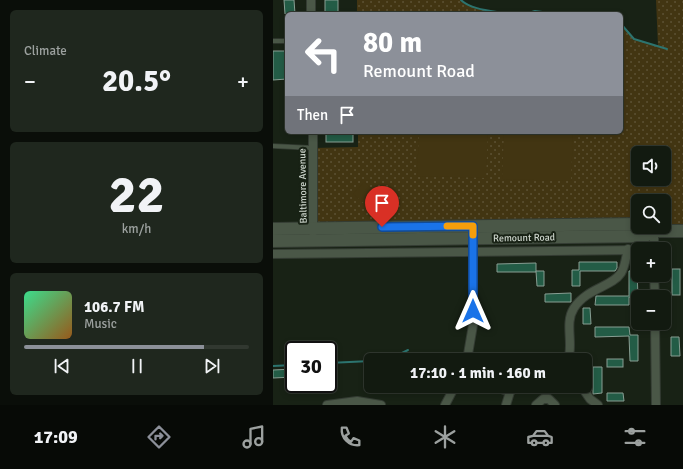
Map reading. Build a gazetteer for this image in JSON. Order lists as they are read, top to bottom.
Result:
{
  "streets": {
    "main road": ["Remount Road"],
    "street": ["Baltimore Avenue"]
  },
  "crossings": [
    ["Baltimore Avenue", "Remount Road"]
  ],
  "page": {
    "tile": [
      "Climate",
      ["22", "km/h"]
    ],
    "turn": ["80 m", "Remount Road"],
    "heat": ["−", "20.5°", "+"],
    "then": "Then",
    "map_buttons": ["+", "−"],
    "song": ["106.7 FM", "Music"],
    "limit": "30",
    "trip": "17:10 · 1 min · 160 m",
    "tabs": "17:09"
  }
}
